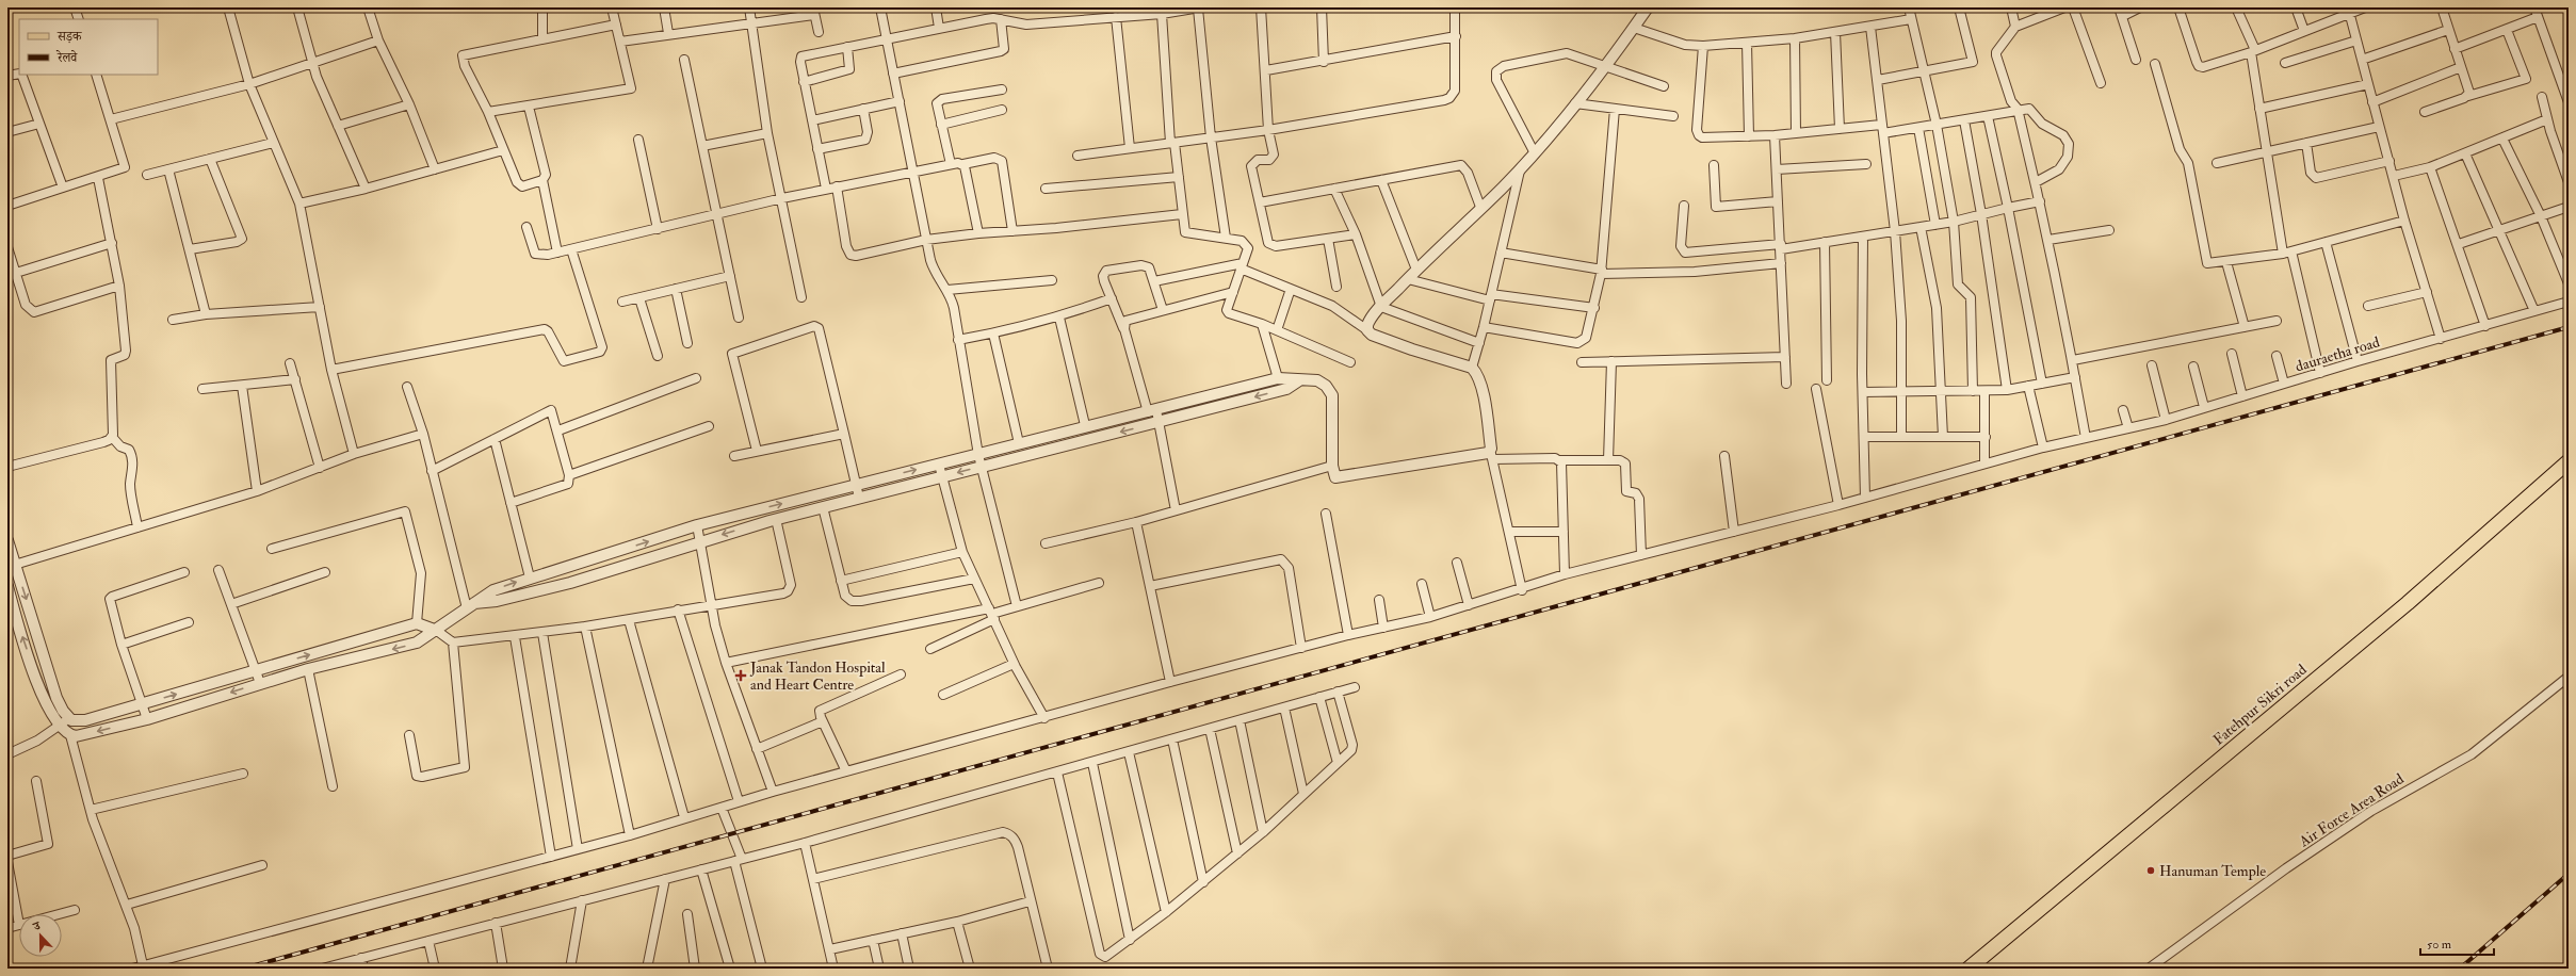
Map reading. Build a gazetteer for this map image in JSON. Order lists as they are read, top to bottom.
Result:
{
  "streets": {
    "main road": ["Fatehpur Sikri road"],
    "street": ["dauraetha road", "Air Force Area Road"]
  },
  "places": {
    "health": ["Janak Tandon Hospital and Heart Centre"],
    "other": ["Hanuman Temple"]
  },
  "legend": ["सड़क", "रेलवे"],
  "scale_bar": "50 m",
  "north": "top"
}
